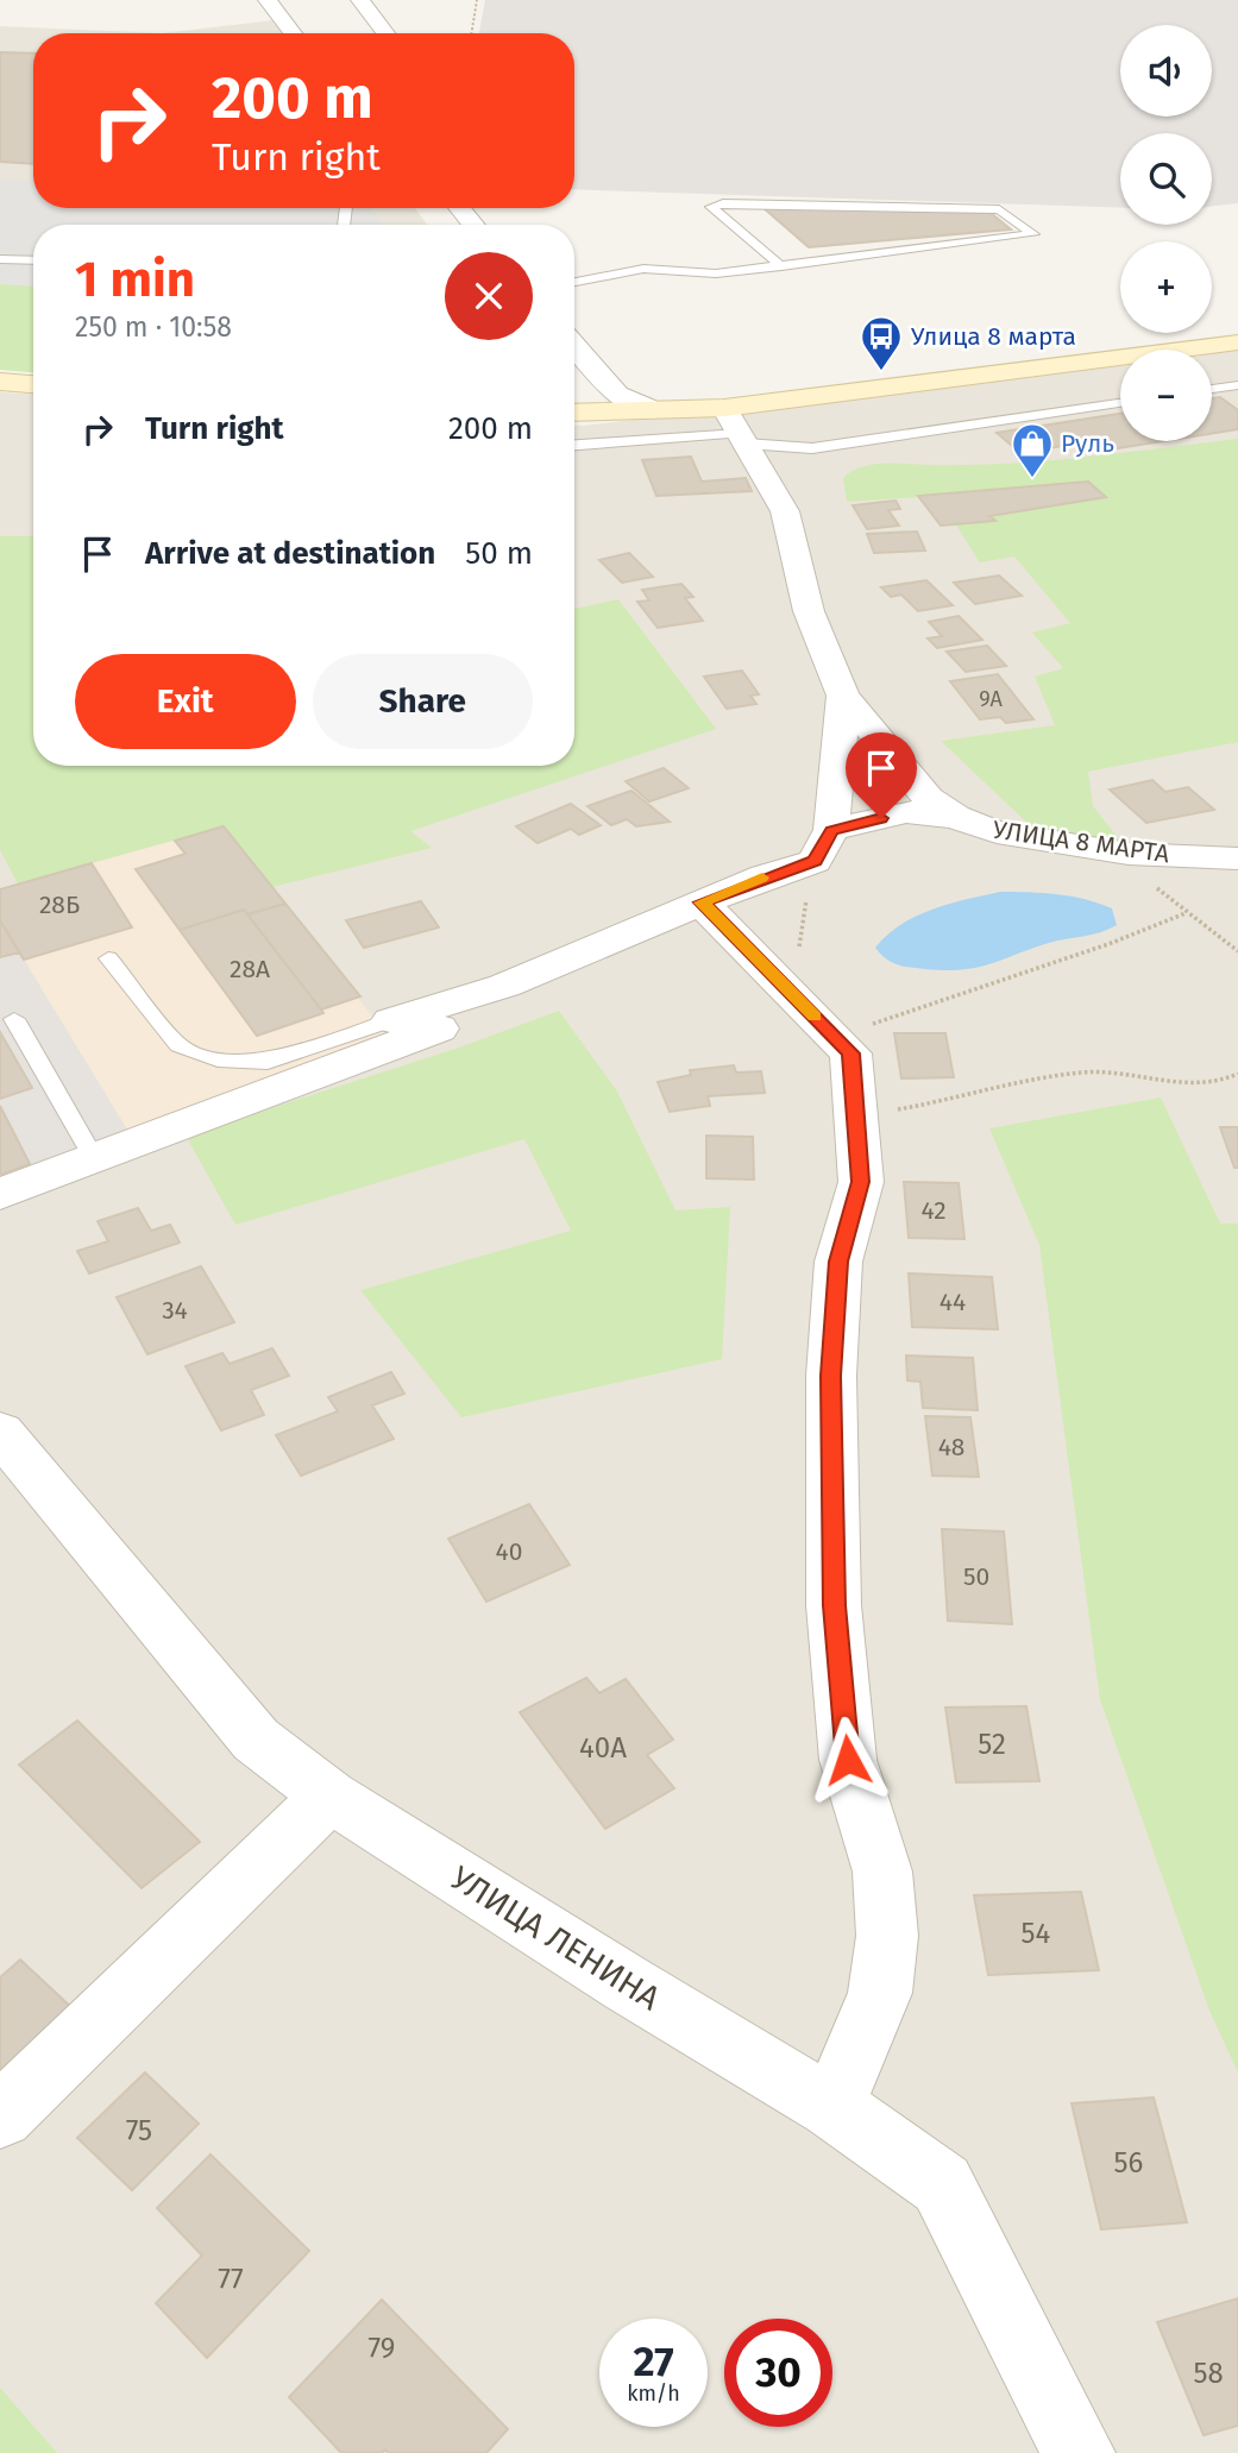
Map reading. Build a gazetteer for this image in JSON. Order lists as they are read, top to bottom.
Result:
{
  "streets": {
    "street": ["УЛИЦА 8 МАРТА", "УЛИЦА ЛЕНИНА"]
  },
  "places": {
    "bus stop": ["Улица 8 марта"],
    "shop": ["Руль"]
  },
  "house_numbers": [
    "9А",
    "28Б",
    "28А",
    "42",
    "44",
    "34",
    "48",
    "40",
    "50",
    "52",
    "40А",
    "54",
    "75",
    "56",
    "77",
    "79",
    "58"
  ],
  "page": {
    "map_buttons": ["+", "−"],
    "turn": ["200 m", "Turn right"],
    "heading": ["1 min", "250 m · 10:58"],
    "list": [
      {
        "name": "Turn right",
        "value": "200 m"
      },
      {
        "name": "Arrive at destination",
        "value": "50 m"
      }
    ],
    "buttons": ["Exit", "Share"],
    "speed": "27 km/h",
    "limit": "30"
  }
}
